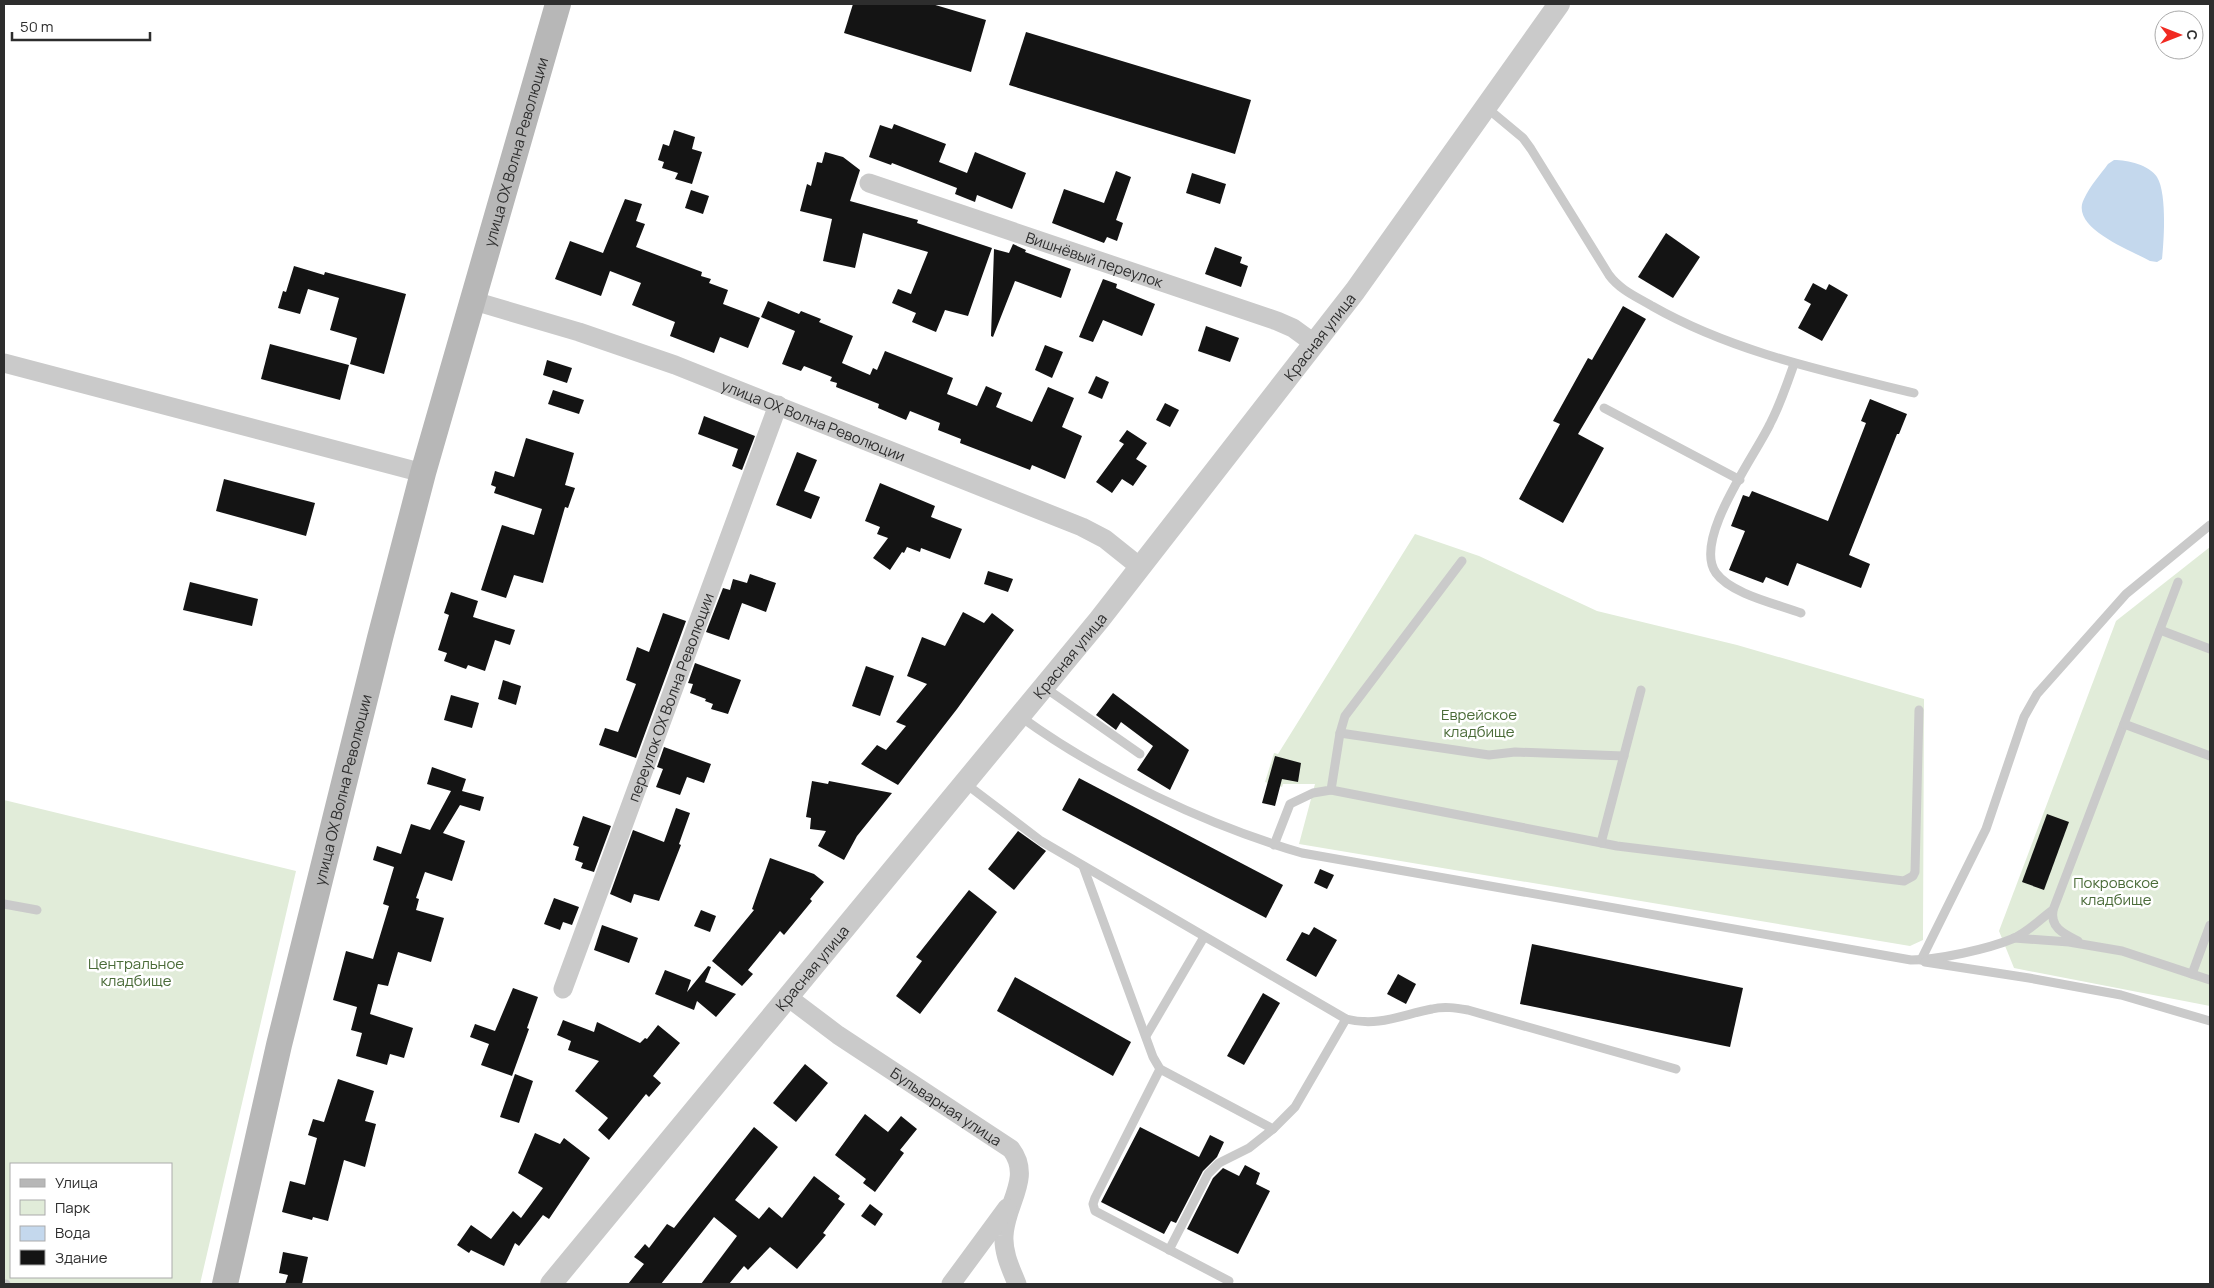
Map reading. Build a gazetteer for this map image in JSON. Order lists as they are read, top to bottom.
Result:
{
  "streets": {
    "main road": ["улица ОХ Волна Революции"],
    "street": [
      "Вишнёвый переулок",
      "Красная улица",
      "переулок ОХ Волна Революции",
      "Бульварная улица"
    ]
  },
  "crossings": [
    ["улица ОХ Волна Революции", "Красная улица"],
    ["улица ОХ Волна Революции", "переулок ОХ Волна Революции"],
    ["Вишнёвый переулок", "Красная улица"],
    ["Красная улица", "Бульварная улица"]
  ],
  "parks": ["Еврейское кладбище", "Покровское кладбище", "Центральное кладбище"],
  "legend": [
    "Улица",
    "Парк",
    "Вода",
    "Здание"
  ],
  "scale_bar": "50 m",
  "north": "right"
}
